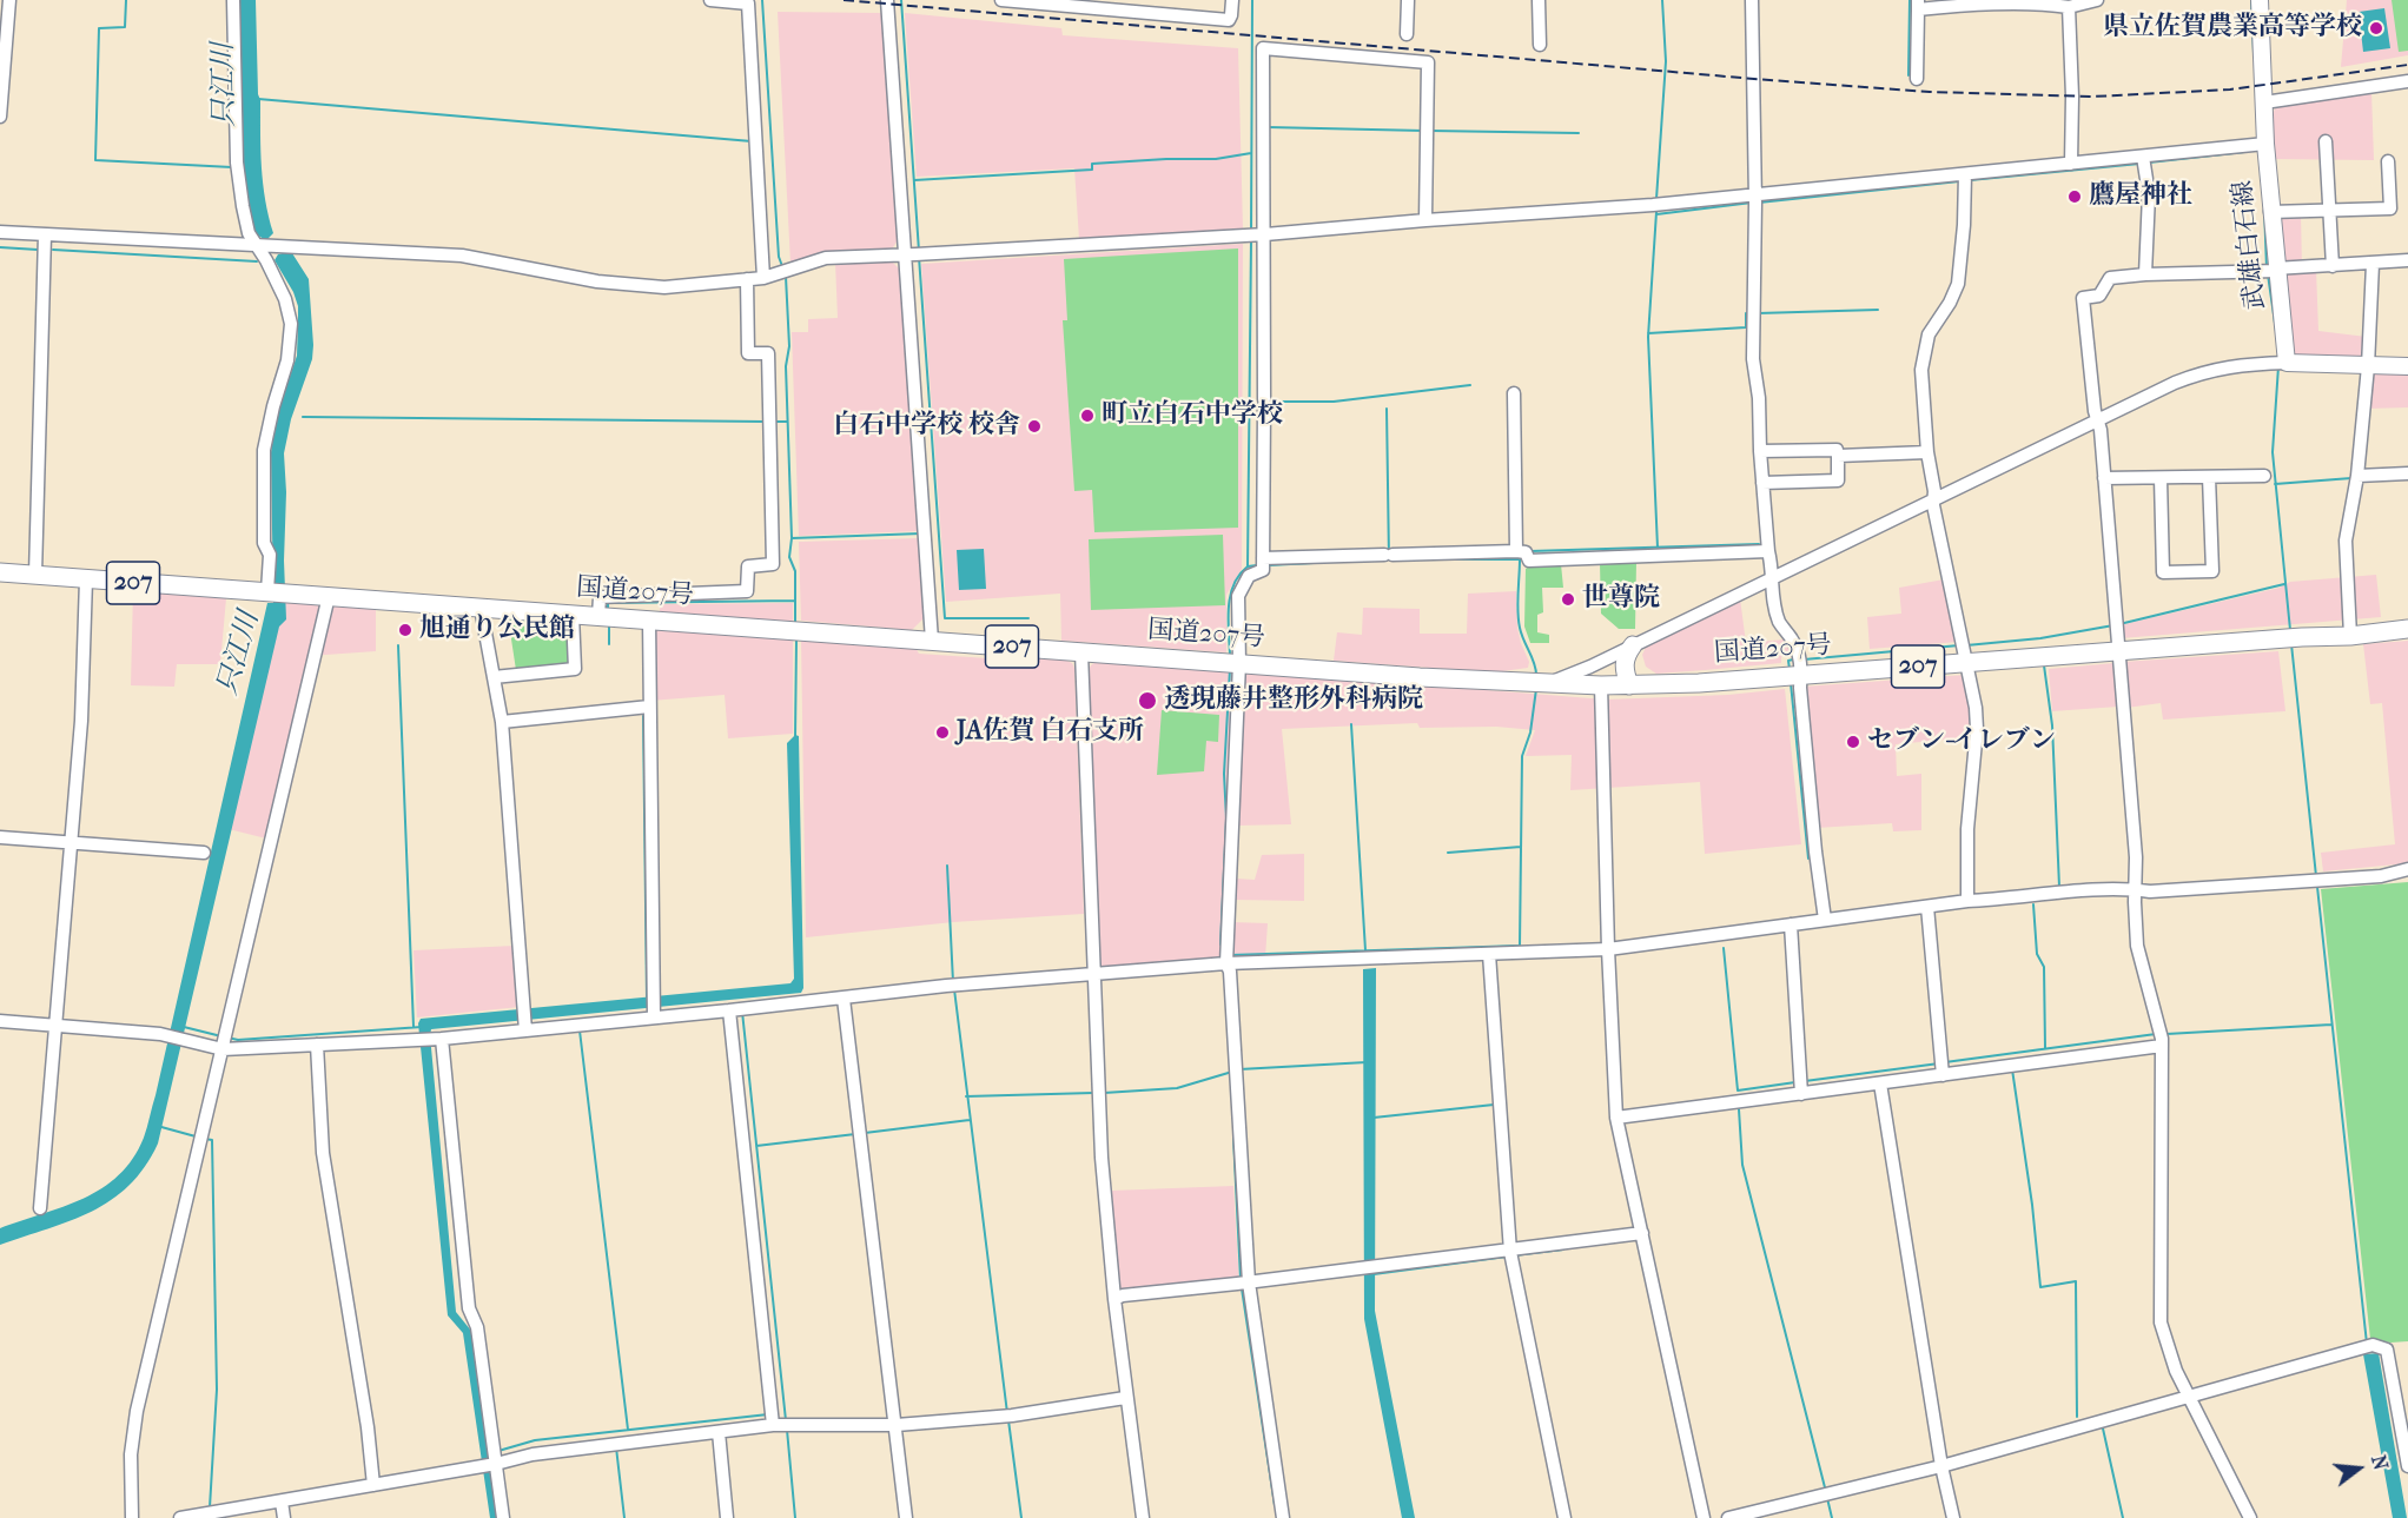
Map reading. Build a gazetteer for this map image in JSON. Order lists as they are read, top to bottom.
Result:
{
  "streets": {
    "highway": ["207", "国道207号"],
    "main road": ["武雄白石線"]
  },
  "water": ["只江川"],
  "places": [
    "県立佐賀農業高等学校",
    "鷹屋神社",
    "町立白石中学校",
    "白石中学校 校舎",
    "世尊院",
    "旭通り公民館",
    "透現藤井整形外科病院",
    "JA佐賀 白石支所",
    "セブン-イレブン"
  ],
  "north": "right"
}
